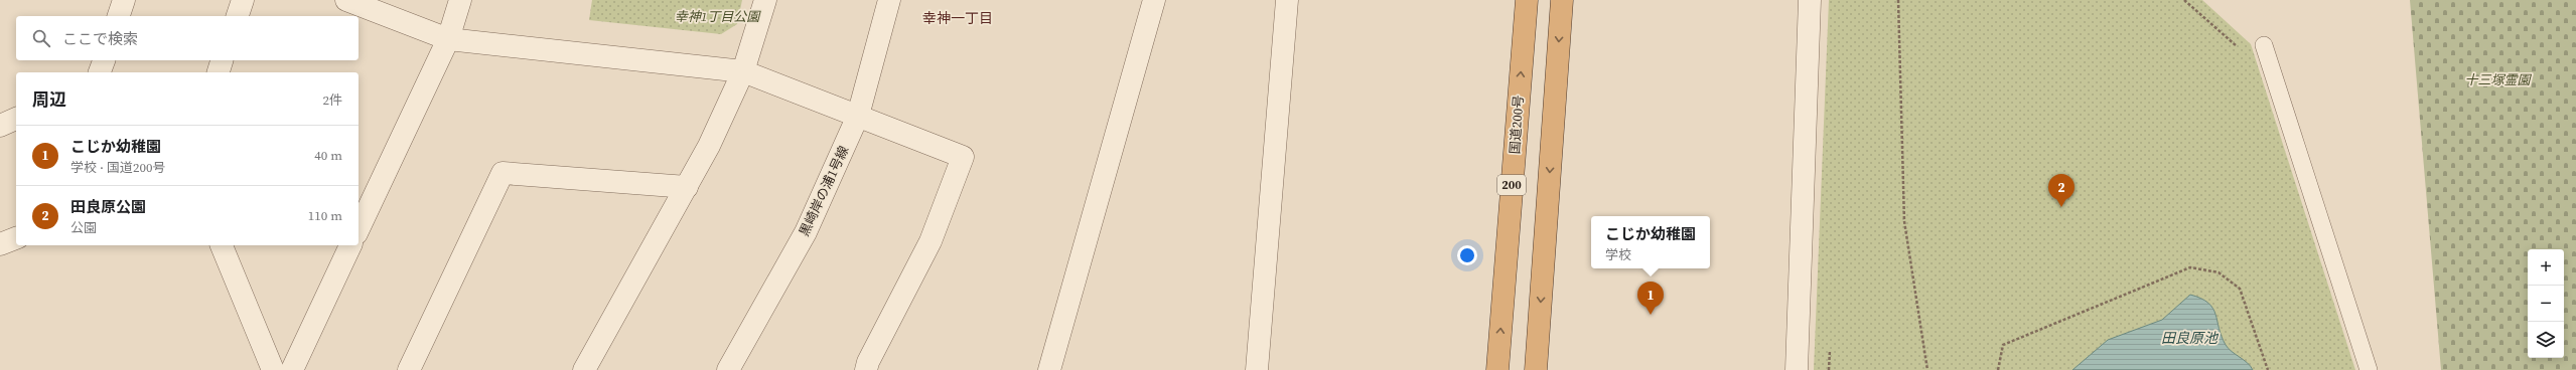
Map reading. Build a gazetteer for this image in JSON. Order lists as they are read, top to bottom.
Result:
{
  "streets": {
    "highway": ["国道200号", "200"],
    "street": ["黒崎岸の浦1号線"]
  },
  "districts": ["幸神一丁目"],
  "water": ["田良原池"],
  "parks": ["幸神1丁目公園", "十三塚霊園"],
  "page": {
    "search": "ここで検索",
    "heading": ["周辺", "2件"],
    "list": [
      {
        "mark": "1",
        "name": "こじか幼稚園",
        "note": "学校 · 国道200号",
        "value": "40 m"
      },
      {
        "mark": "2",
        "name": "田良原公園",
        "note": "公園",
        "value": "110 m"
      }
    ],
    "pins": ["2", "1"],
    "popup": ["こじか幼稚園", "学校"],
    "map_buttons": ["+", "−"]
  }
}
